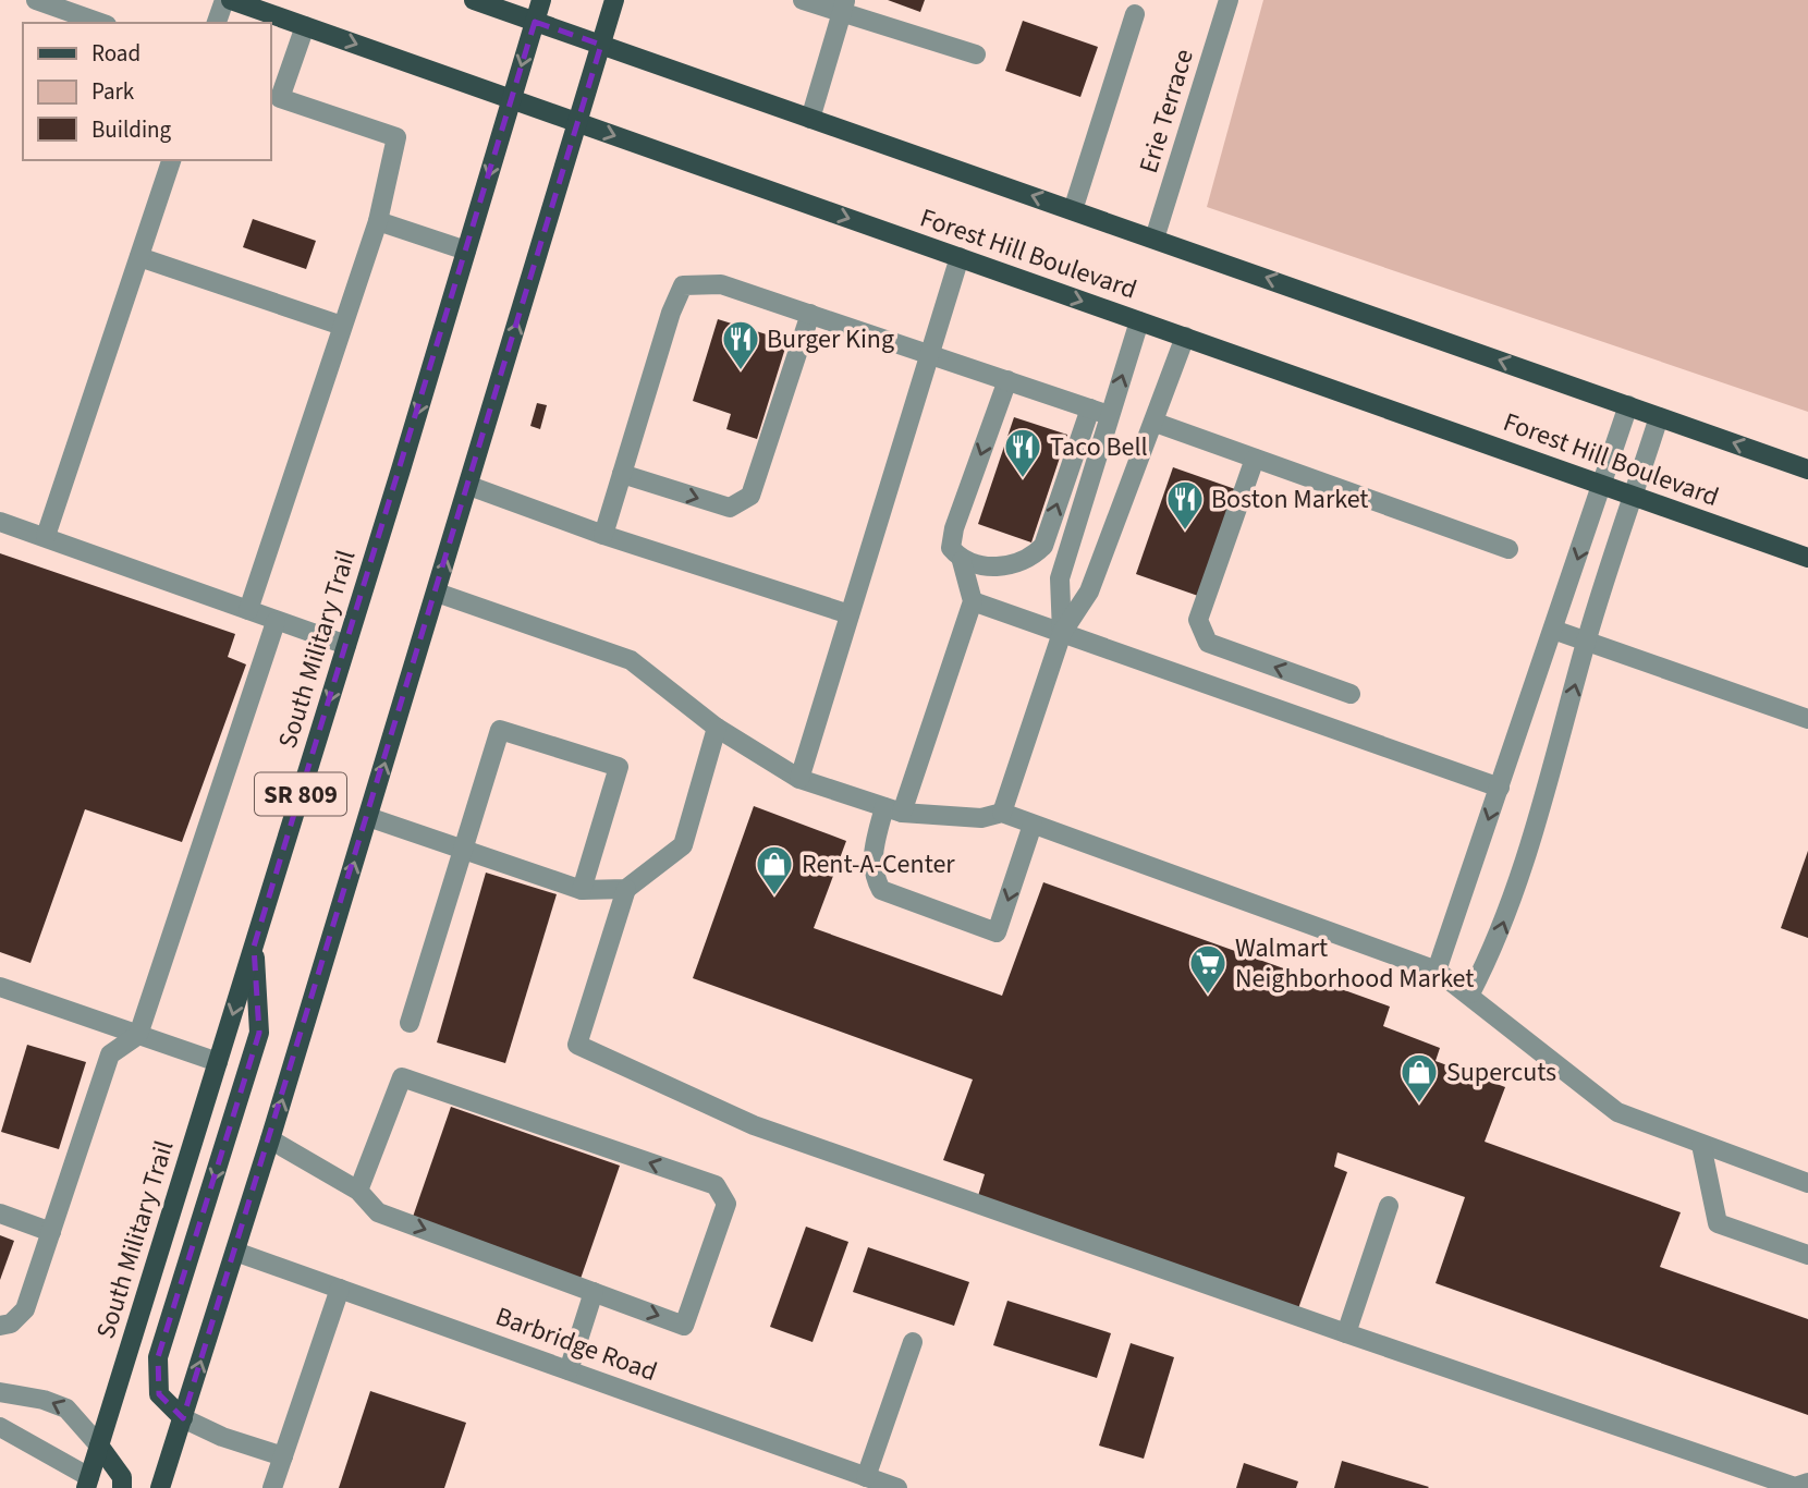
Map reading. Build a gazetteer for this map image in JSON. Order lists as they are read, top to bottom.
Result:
{
  "streets": {
    "main road": ["Forest Hill Boulevard", "South Military Trail", "SR 809"],
    "street": ["Erie Terrace", "Barbridge Road"]
  },
  "crossings": [
    ["Forest Hill Boulevard", "South Military Trail"],
    ["Forest Hill Boulevard", "SR 809"],
    ["SR 809", "Barbridge Road"]
  ],
  "places": {
    "restaurant": ["Burger King", "Taco Bell", "Boston Market"],
    "shop": ["Rent-A-Center", "Supercuts"],
    "supermarket": ["Walmart Neighborhood Market"]
  },
  "legend": ["Road", "Park", "Building"]
}
